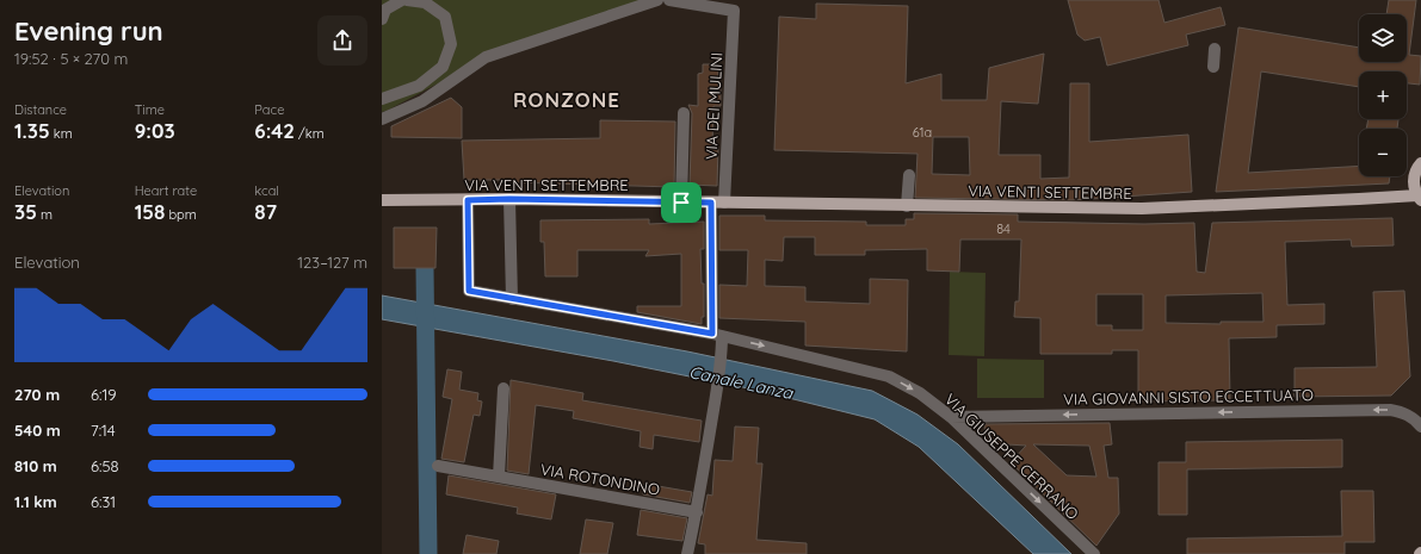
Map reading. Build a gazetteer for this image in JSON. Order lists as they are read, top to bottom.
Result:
{
  "streets": {
    "main road": ["VIA VENTI SETTEMBRE"],
    "street": [
      "VIA DEI MULINI",
      "VIA GIOVANNI SISTO ECCETTUATO",
      "VIA GIUSEPPE CERRANO",
      "VIA ROTONDINO"
    ]
  },
  "crossings": [
    ["VIA DEI MULINI", "VIA VENTI SETTEMBRE"],
    ["VIA VENTI SETTEMBRE", "VIA GIUSEPPE CERRANO"],
    ["VIA GIOVANNI SISTO ECCETTUATO", "VIA GIUSEPPE CERRANO"]
  ],
  "one_way": ["VIA GIOVANNI SISTO ECCETTUATO", "VIA GIUSEPPE CERRANO"],
  "districts": ["RONZONE"],
  "water": ["Canale Lanza"],
  "house_numbers": ["61a", "84"],
  "page": {
    "heading": ["Evening run", "19:52 · 5 × 270 m"],
    "map_buttons": ["+", "−"],
    "stats": [
      ["Distance", "1.35 km"],
      ["Time", "9:03"],
      ["Pace", "6:42 /km"],
      ["Elevation", "35 m"],
      ["Heart rate", "158 bpm"],
      ["kcal", "87"]
    ],
    "chart": ["Elevation", "123–127 m"],
    "list": [
      {
        "name": "270 m",
        "note": "6:19"
      },
      {
        "name": "540 m",
        "note": "7:14"
      },
      {
        "name": "810 m",
        "note": "6:58"
      },
      {
        "name": "1.1 km",
        "note": "6:31"
      }
    ]
  }
}
